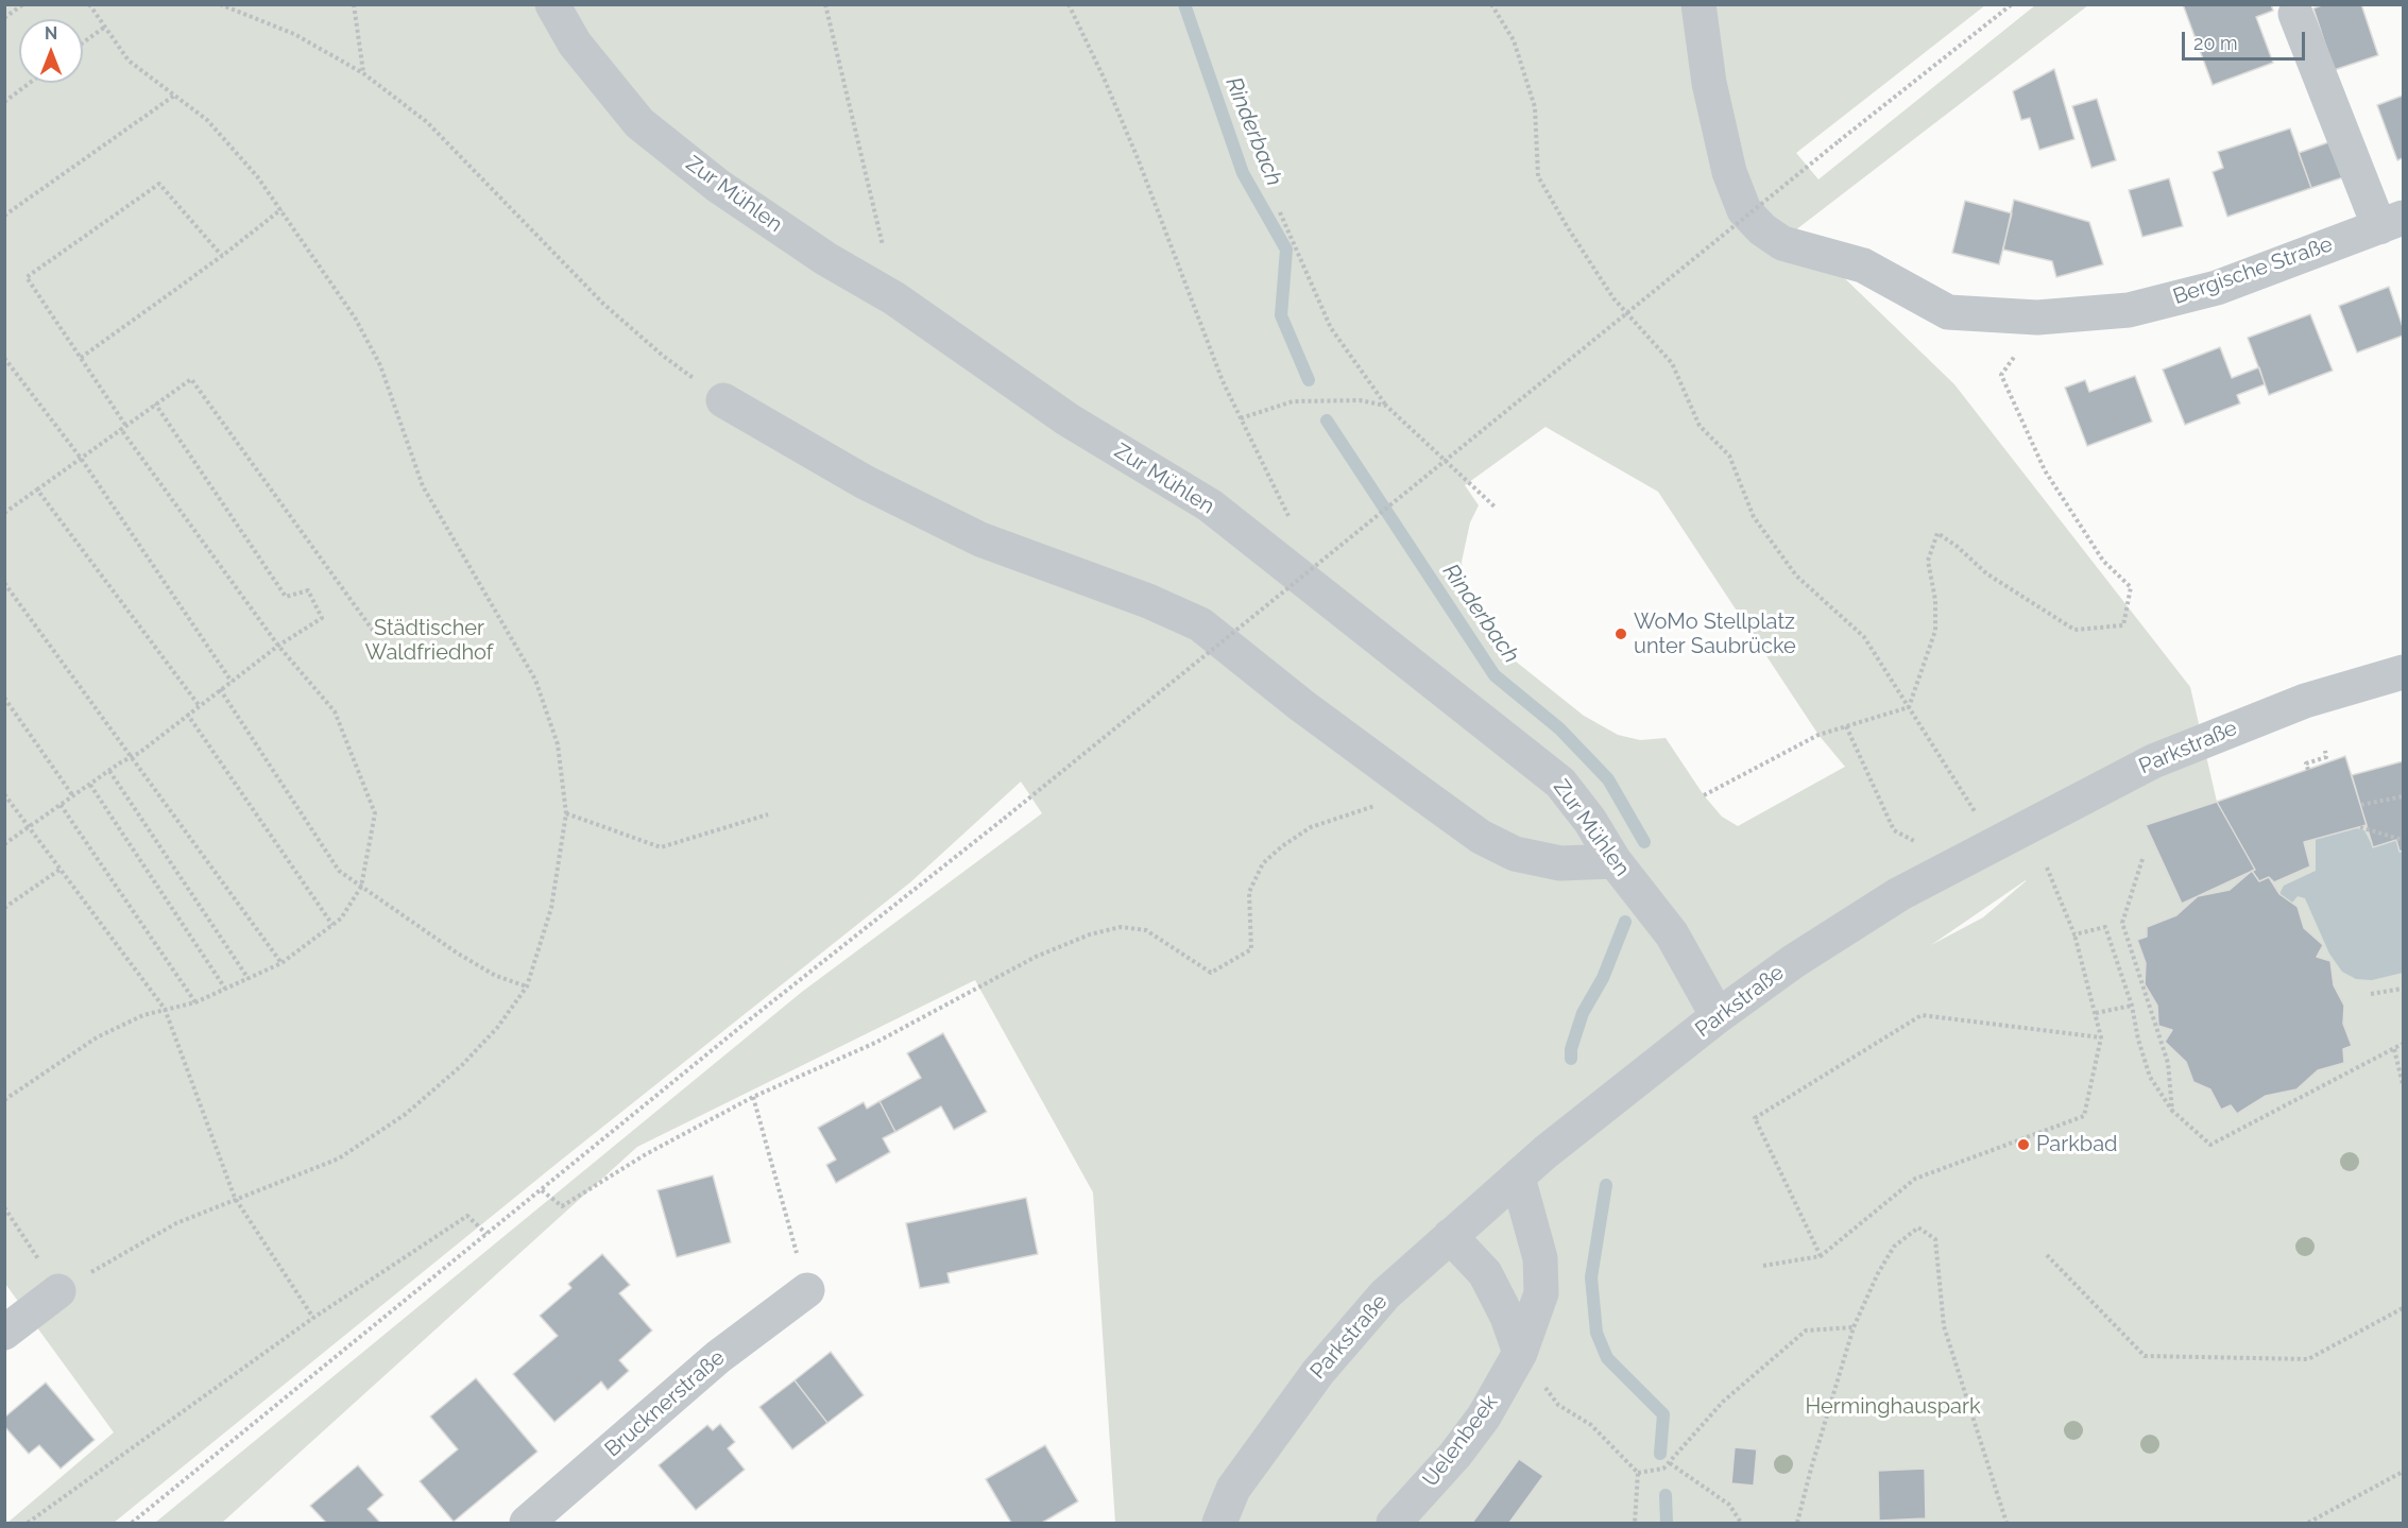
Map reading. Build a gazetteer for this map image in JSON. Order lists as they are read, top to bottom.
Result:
{
  "streets": {
    "street": [
      "Zur Mühlen",
      "Bergische Straße",
      "Parkstraße",
      "Brucknerstraße",
      "Uelenbeek"
    ]
  },
  "crossings": [
    ["Zur Mühlen", "Parkstraße"],
    ["Parkstraße", "Uelenbeek"]
  ],
  "water": ["Rinderbach"],
  "parks": ["Städtischer Waldfriedhof", "Herminghauspark"],
  "places": ["WoMo Stellplatz unter Saubrücke", "Parkbad"],
  "scale_bar": "20 m",
  "north": "top"
}
